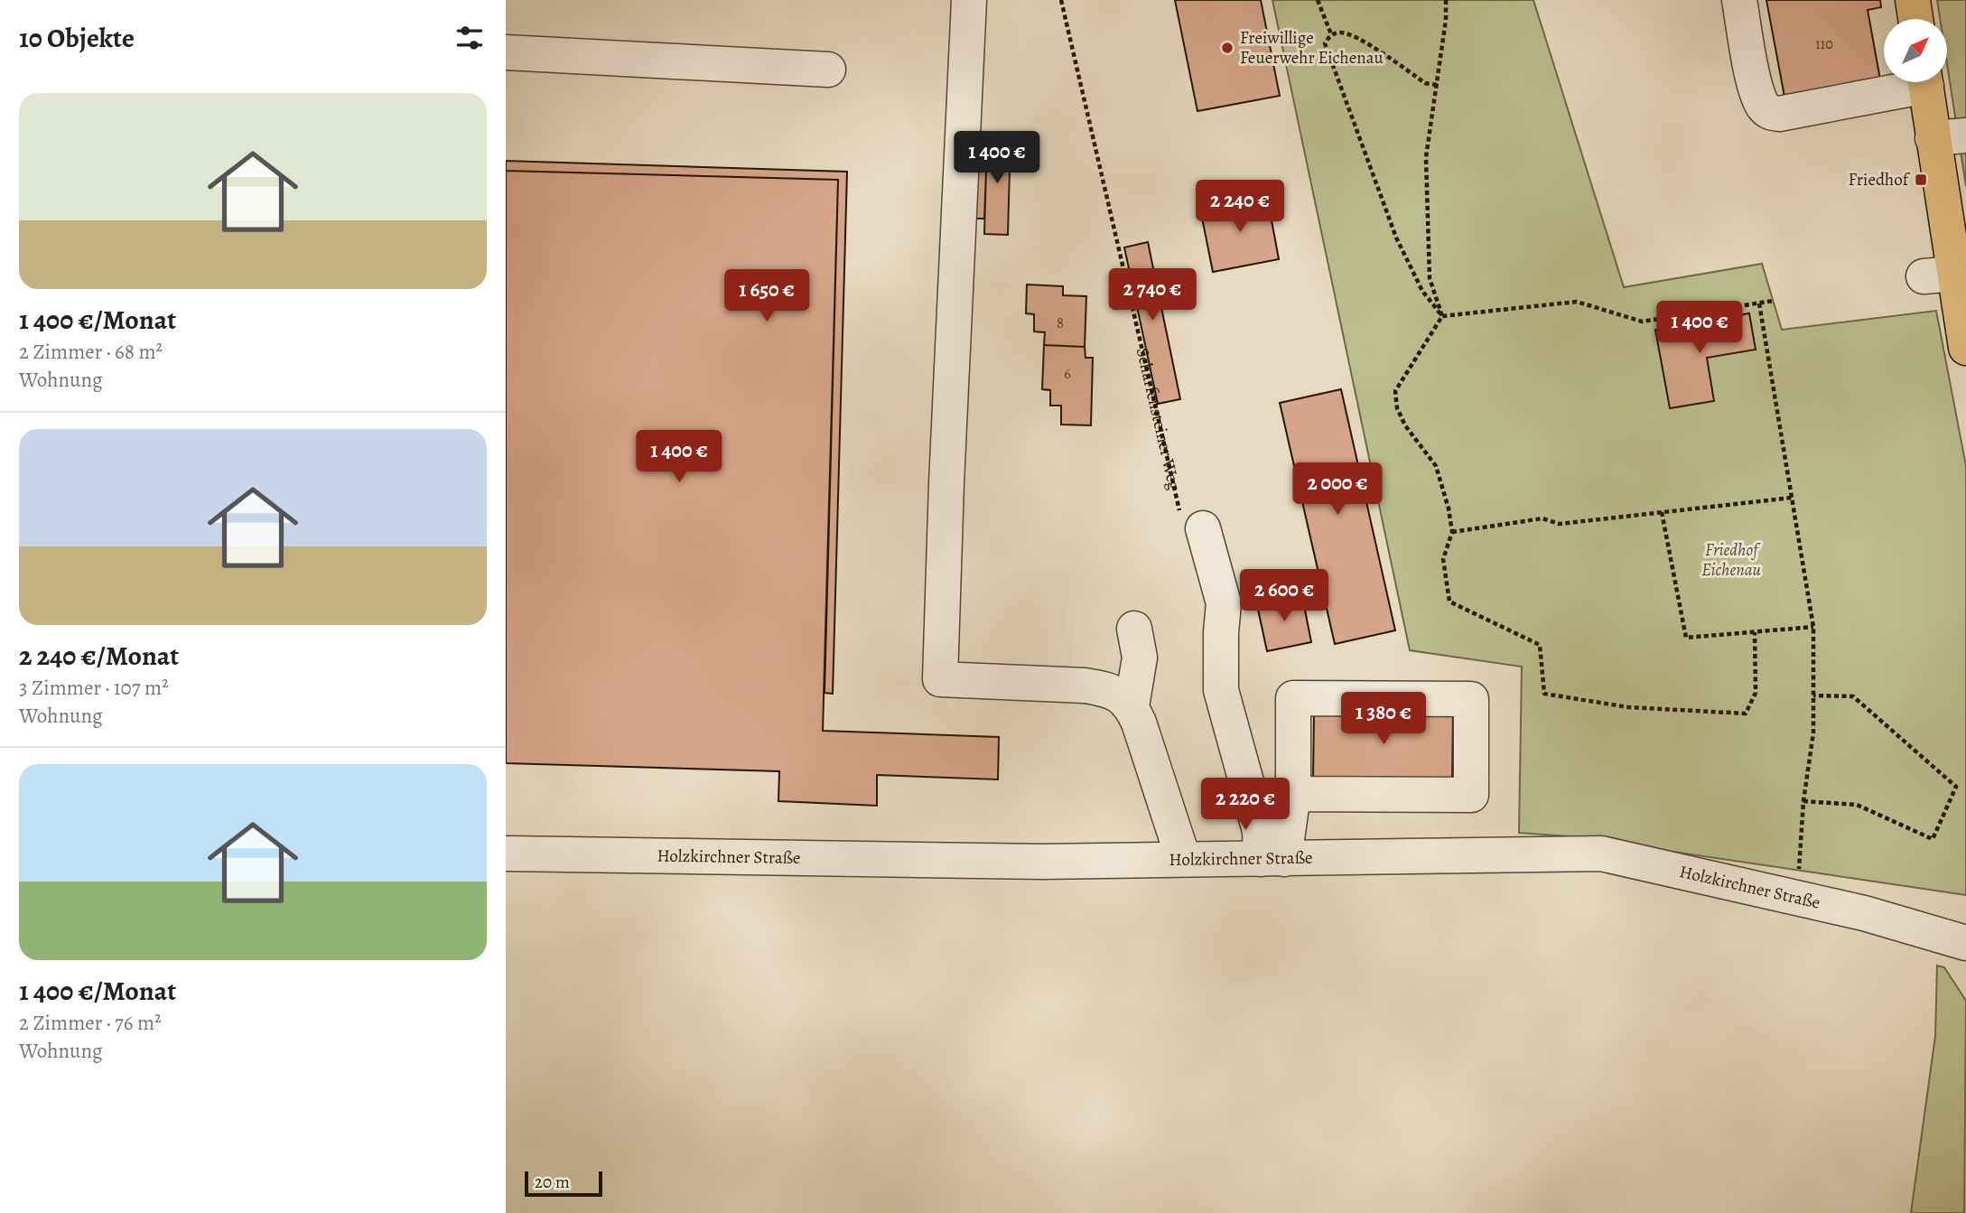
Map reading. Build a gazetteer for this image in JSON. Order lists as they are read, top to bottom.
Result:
{
  "streets": {
    "street": ["Holzkirchner Straße"],
    "path": ["Scharfensteiner Weg"]
  },
  "parks": ["Friedhof Eichenau"],
  "places": {
    "other": ["Freiwillige Feuerwehr Eichenau"],
    "transit": ["Friedhof"]
  },
  "house_numbers": ["110", "8", "6"],
  "scale_bar": "20 m",
  "north": "top right",
  "page": {
    "heading": "10 Objekte",
    "list": [
      {
        "name": "1 400 €/Monat",
        "note": "2 Zimmer · 68 m² · Wohnung"
      },
      {
        "name": "2 240 €/Monat",
        "note": "3 Zimmer · 107 m² · Wohnung"
      },
      {
        "name": "1 400 €/Monat",
        "note": "2 Zimmer · 76 m² · Wohnung"
      }
    ],
    "price": [
      "1 400 €",
      "2 240 €",
      "2 740 €",
      "1 650 €",
      "1 400 €",
      "1 400 €",
      "2 000 €",
      "2 600 €",
      "1 380 €",
      "2 220 €"
    ],
    "scale": "20 m"
  }
}
